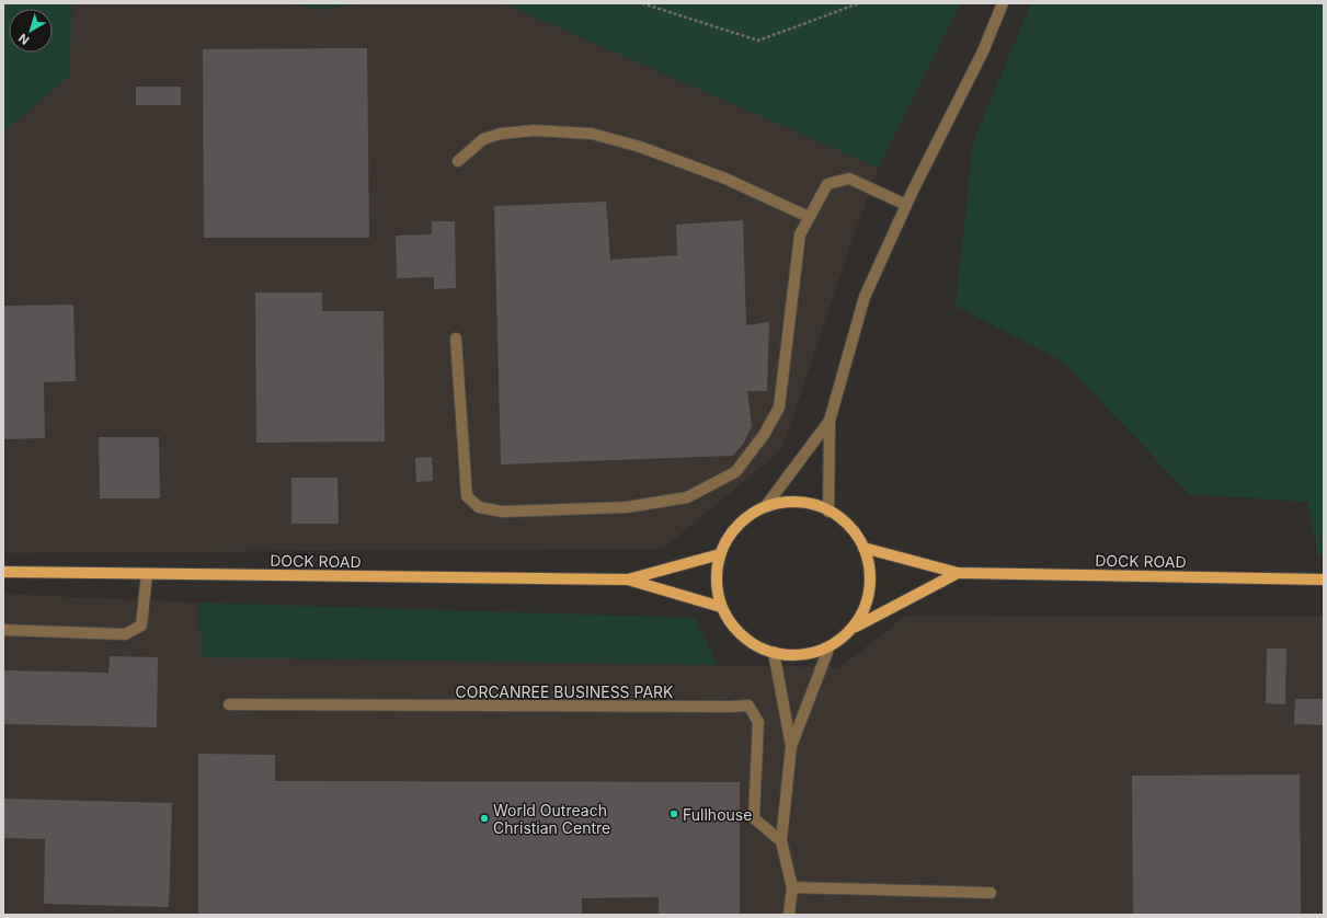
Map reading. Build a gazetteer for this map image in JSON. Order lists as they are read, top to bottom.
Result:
{
  "streets": {
    "main road": ["DOCK ROAD"],
    "street": ["CORCANREE BUSINESS PARK"]
  },
  "places": ["Fullhouse", "World Outreach Christian Centre"],
  "north": "bottom left"
}
